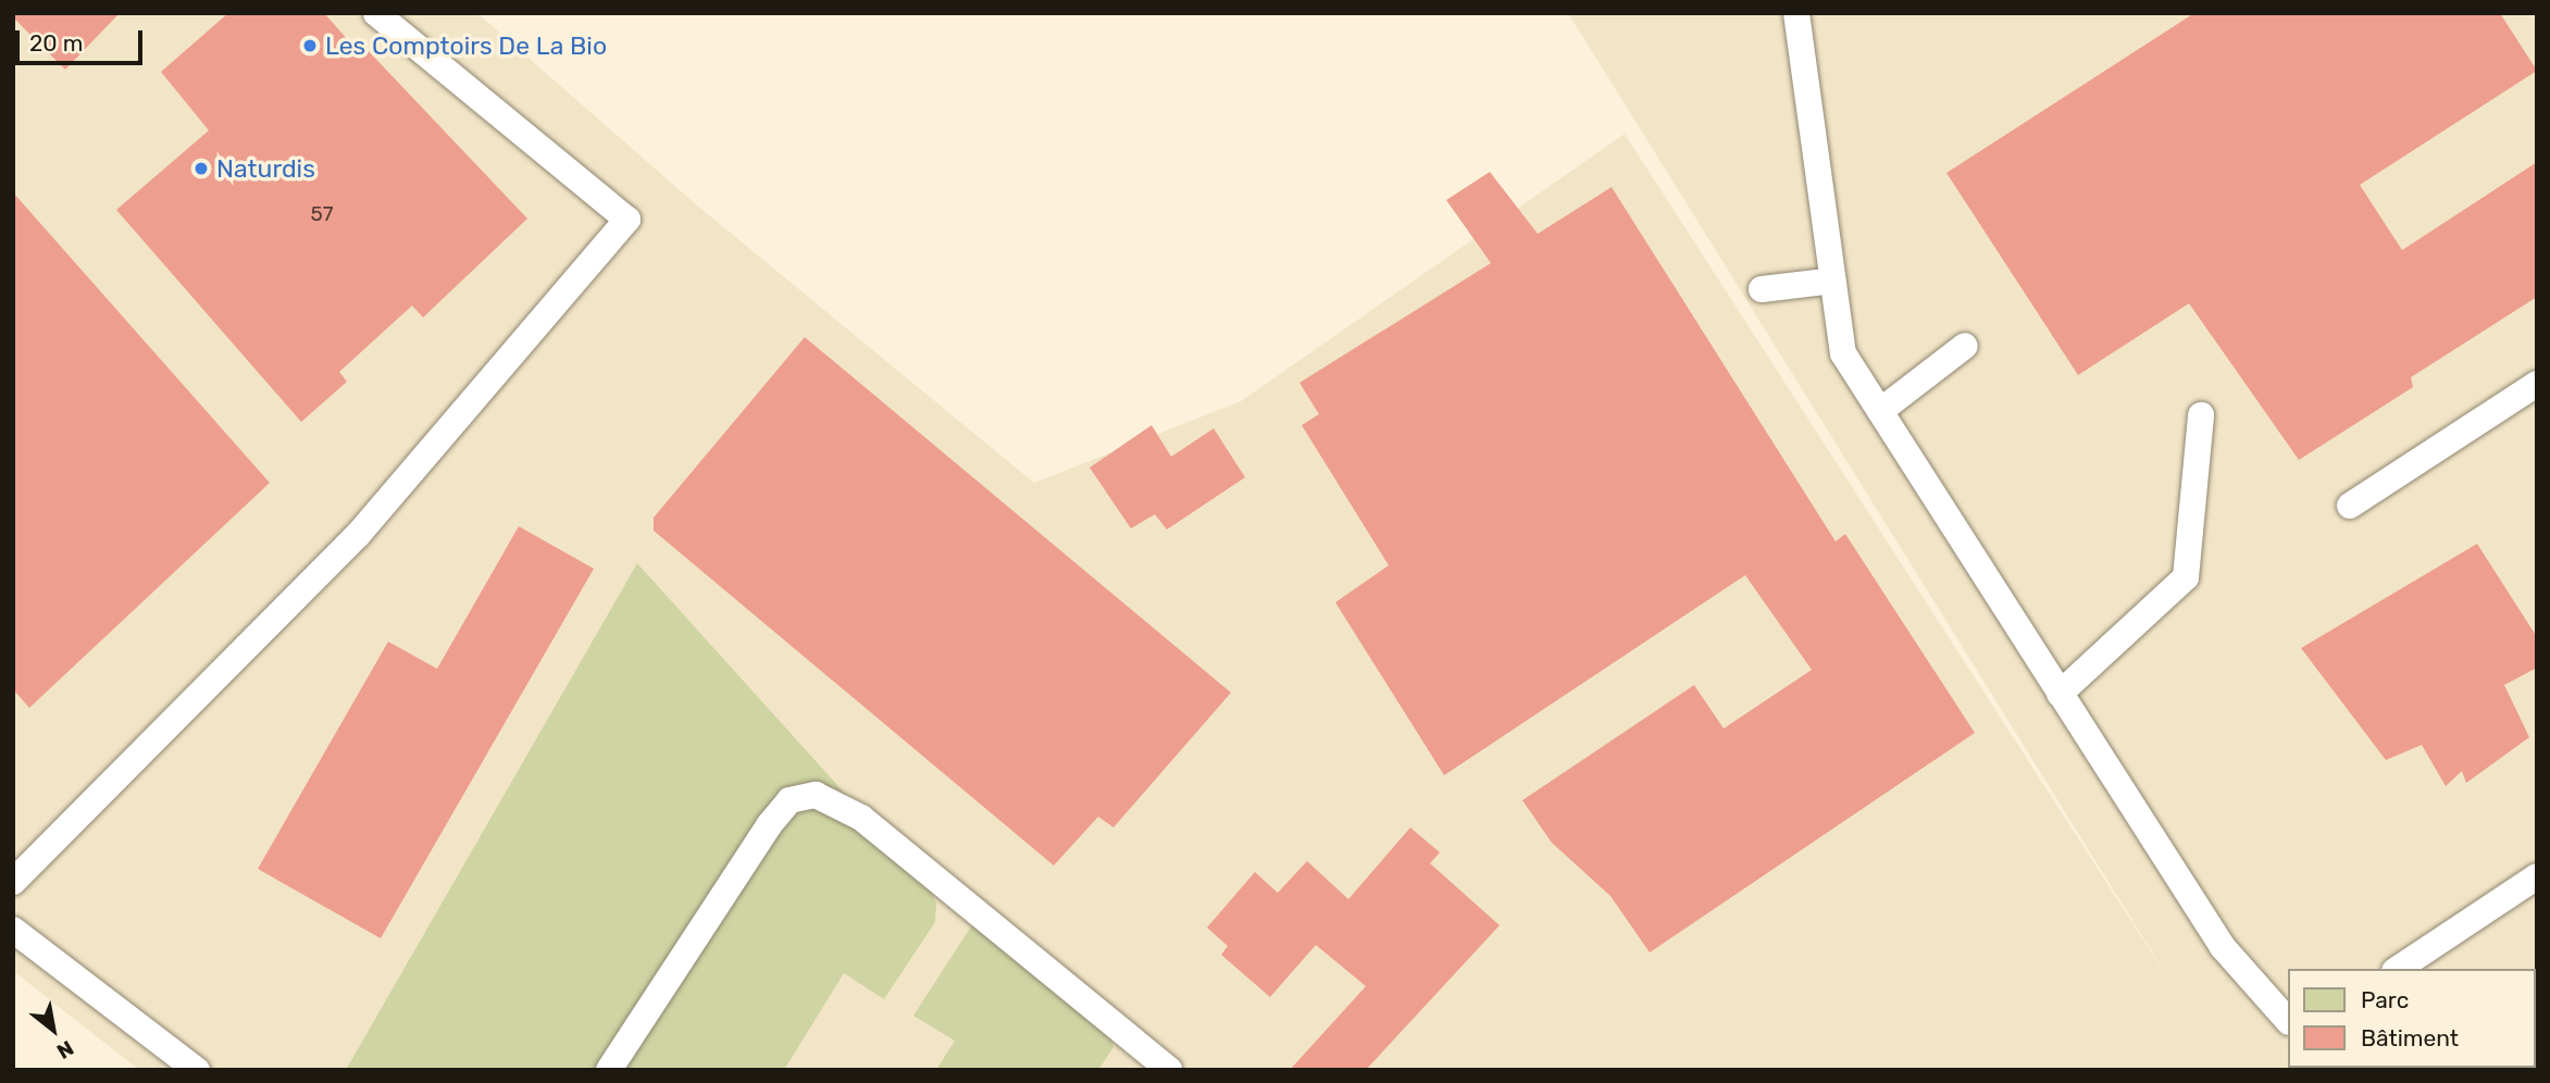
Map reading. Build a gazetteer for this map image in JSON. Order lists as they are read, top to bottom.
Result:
{
  "places": ["Les Comptoirs De La Bio", "Naturdis"],
  "house_numbers": ["57"],
  "legend": ["Parc", "Bâtiment"],
  "scale_bar": "20 m",
  "north": "bottom right"
}
